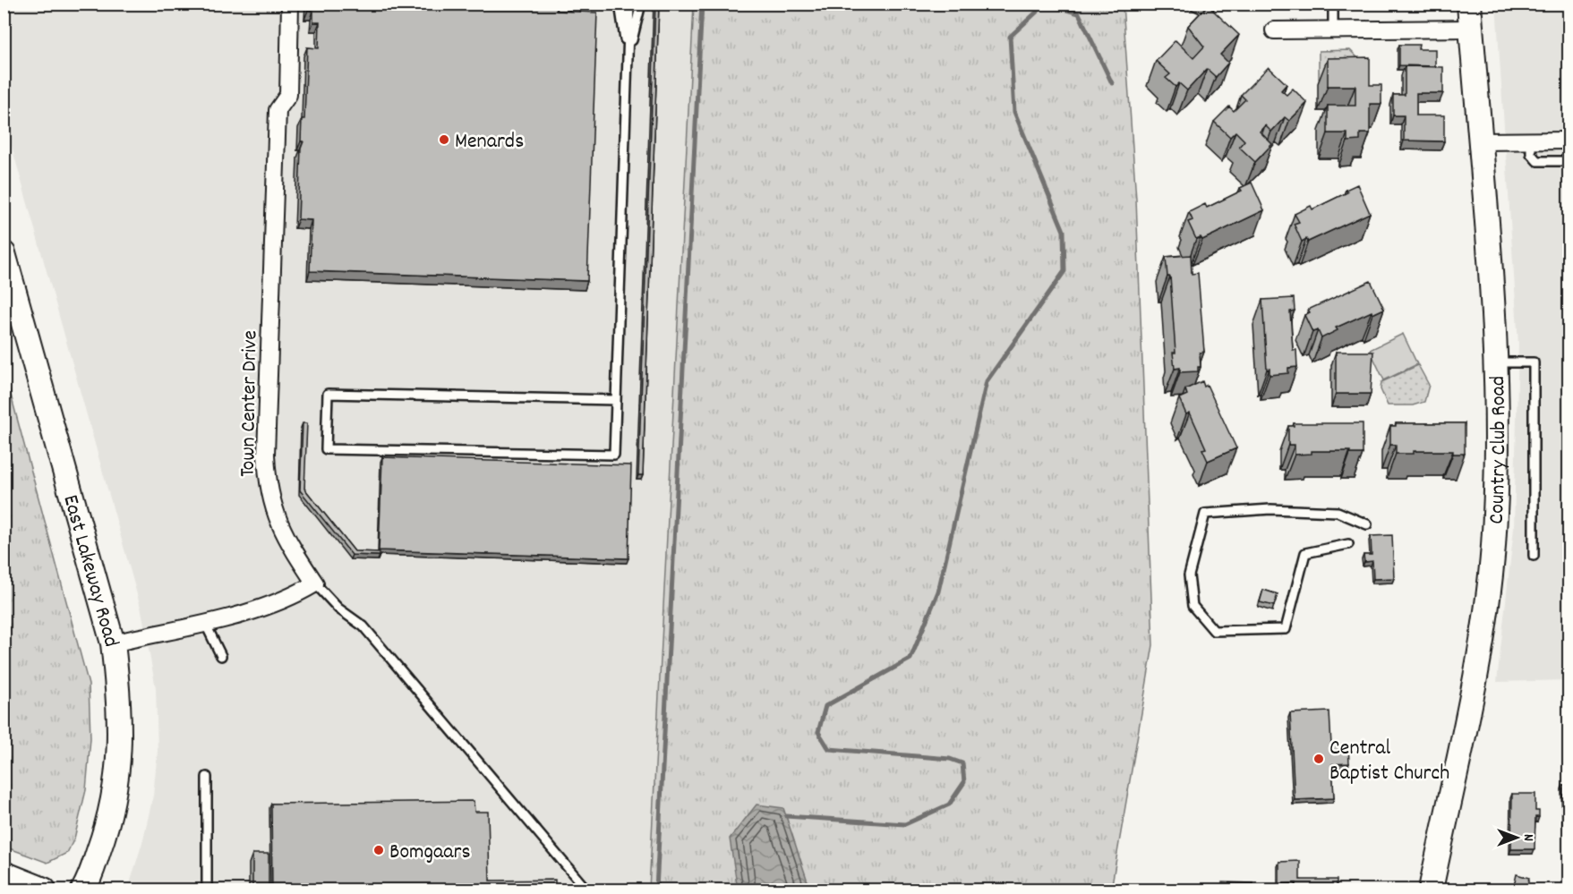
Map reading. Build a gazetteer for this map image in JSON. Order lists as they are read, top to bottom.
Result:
{
  "streets": {
    "street": ["Town Center Drive", "Country Club Road", "East Lakeway Road"]
  },
  "places": ["Menards", "Central Baptist Church", "Bomgaars"],
  "north": "right"
}
